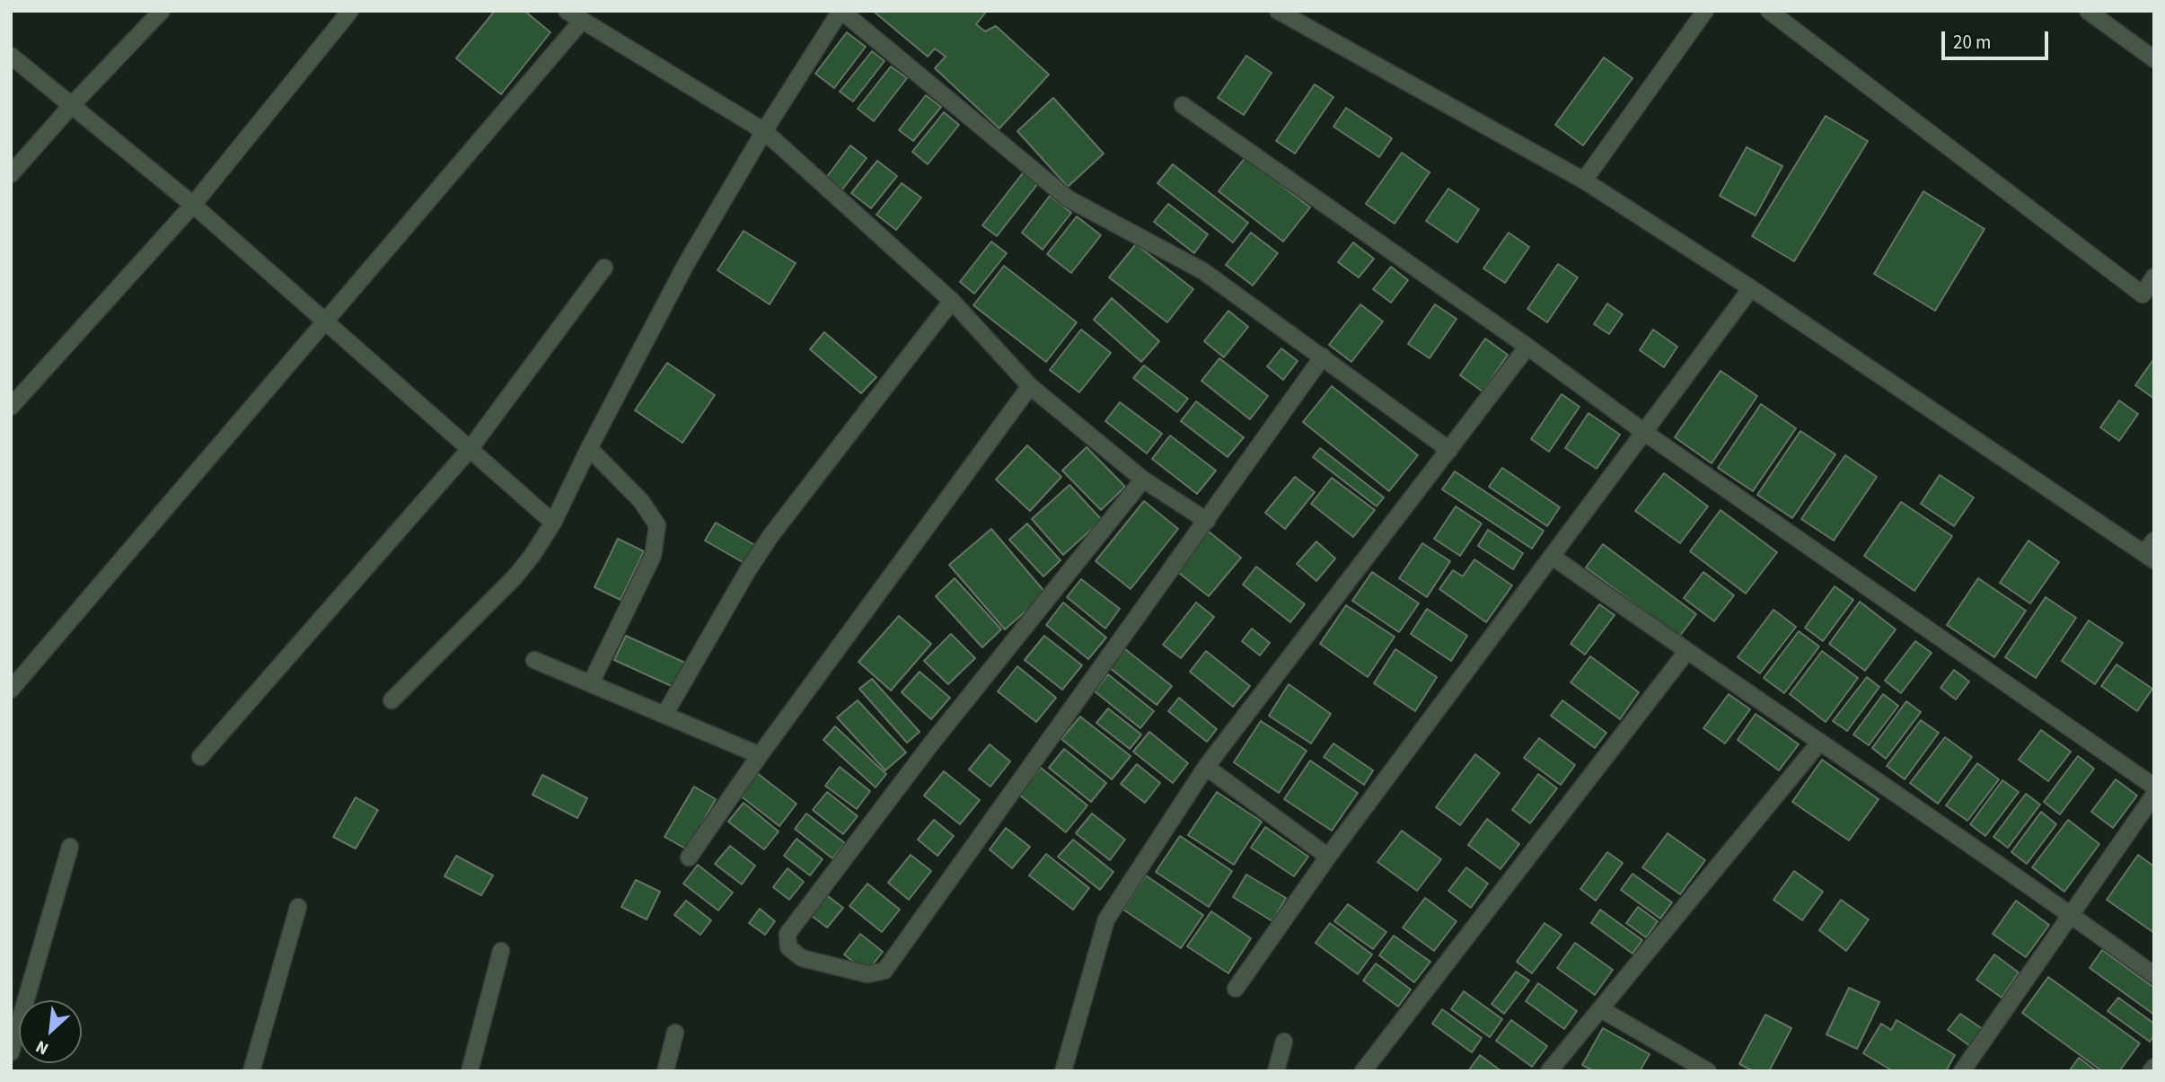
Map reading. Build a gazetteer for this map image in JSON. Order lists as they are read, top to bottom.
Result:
{
  "scale_bar": "20 m",
  "north": "bottom left"
}
